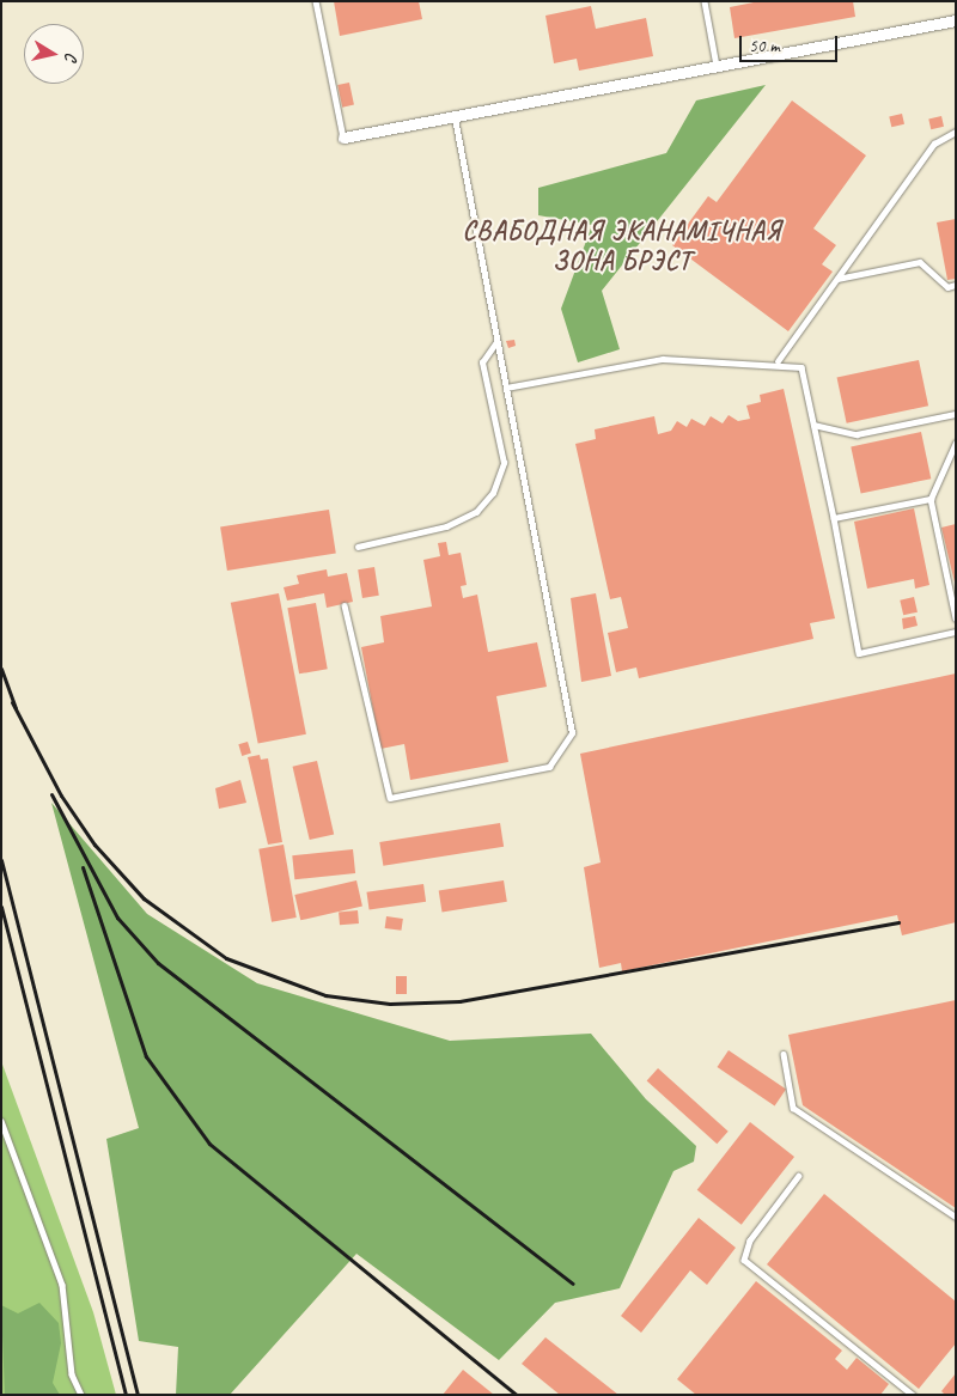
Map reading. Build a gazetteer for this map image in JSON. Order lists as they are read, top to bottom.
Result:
{
  "districts": ["СВАБОДНАЯ ЭКАНАМІЧНАЯ ЗОНА БРЭСТ"],
  "scale_bar": "50 m",
  "north": "right"
}
